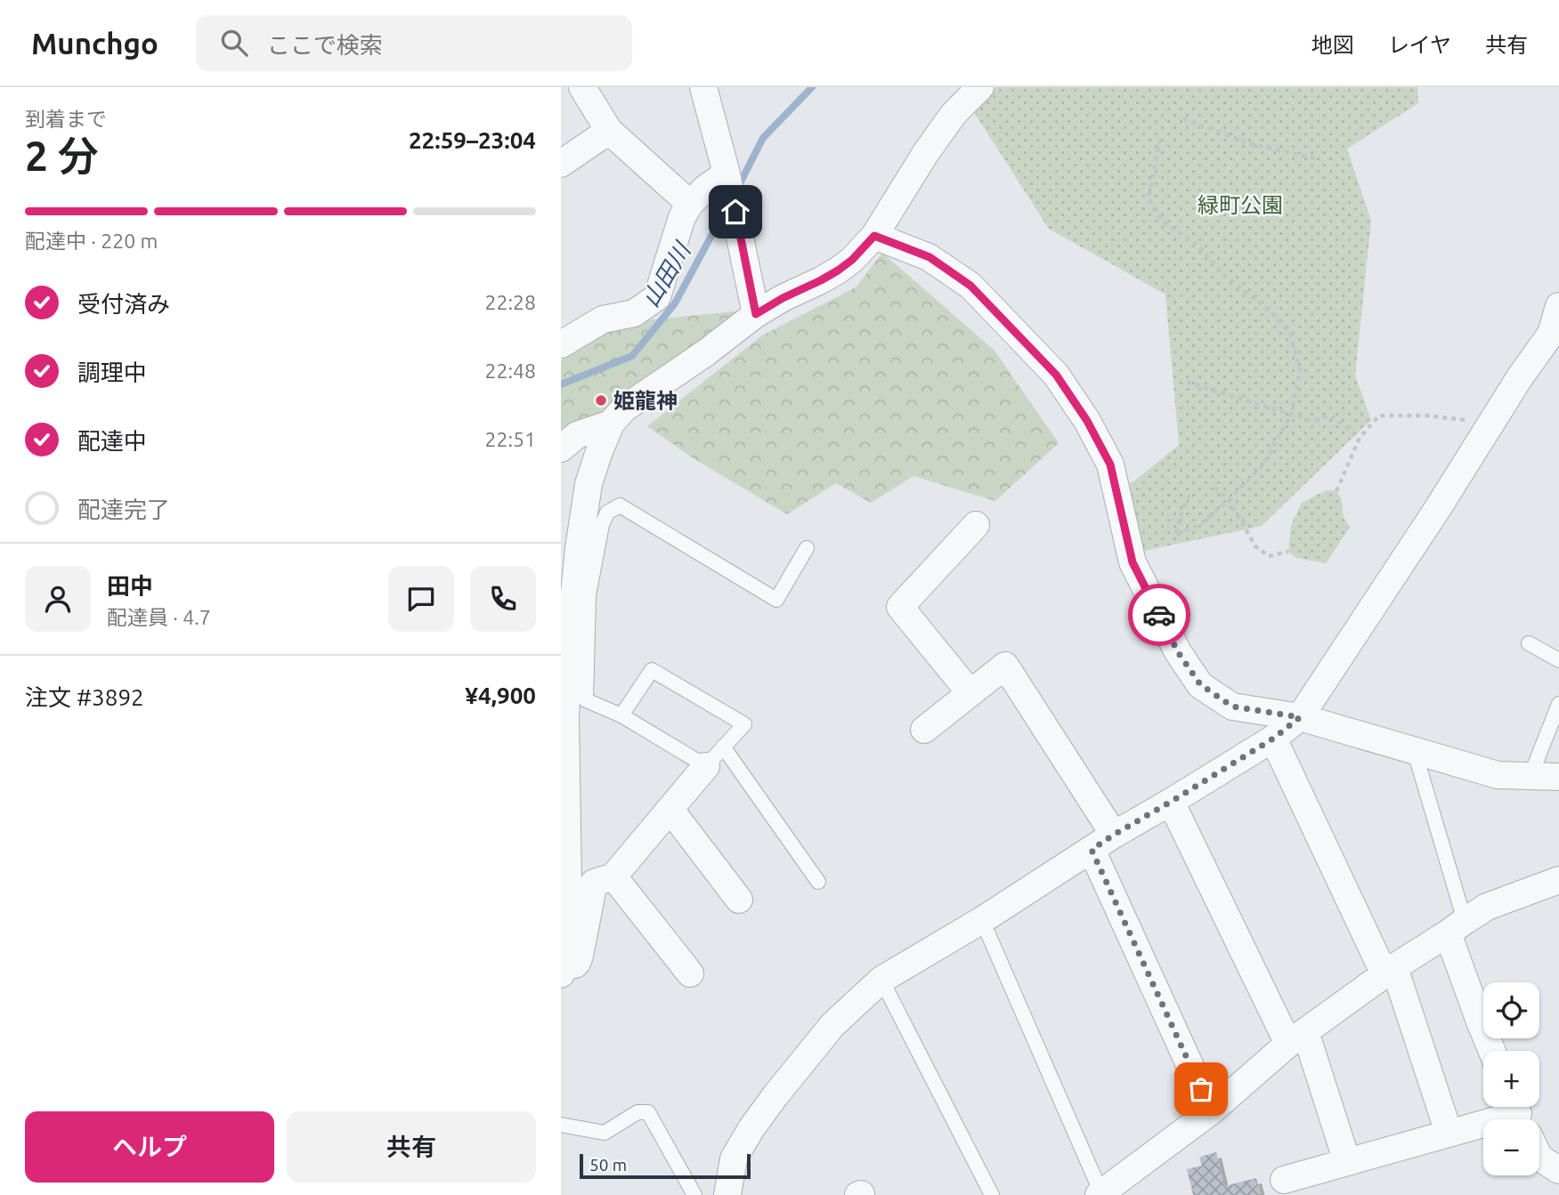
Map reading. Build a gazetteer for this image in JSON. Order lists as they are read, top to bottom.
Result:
{
  "water": ["山田川"],
  "parks": ["緑町公園"],
  "places": ["姫龍神"],
  "scale_bar": "50 m",
  "page": {
    "header": "Munchgo",
    "search": "ここで検索",
    "nav": ["地図", "レイヤ", "共有"],
    "heading": ["2 分", "到着まで", "22:59–23:04"],
    "panel": [
      "田中",
      "配達員 · 4.7",
      "注文 #3892",
      "¥4,900"
    ],
    "bar": "配達中 · 220 m",
    "list": [
      ["受付済み", "22:28"],
      ["調理中", "22:48"],
      ["配達中", "22:51"],
      "配達完了"
    ],
    "map_buttons": ["+", "−"],
    "buttons": ["ヘルプ", "共有"],
    "scale": "50 m"
  }
}
